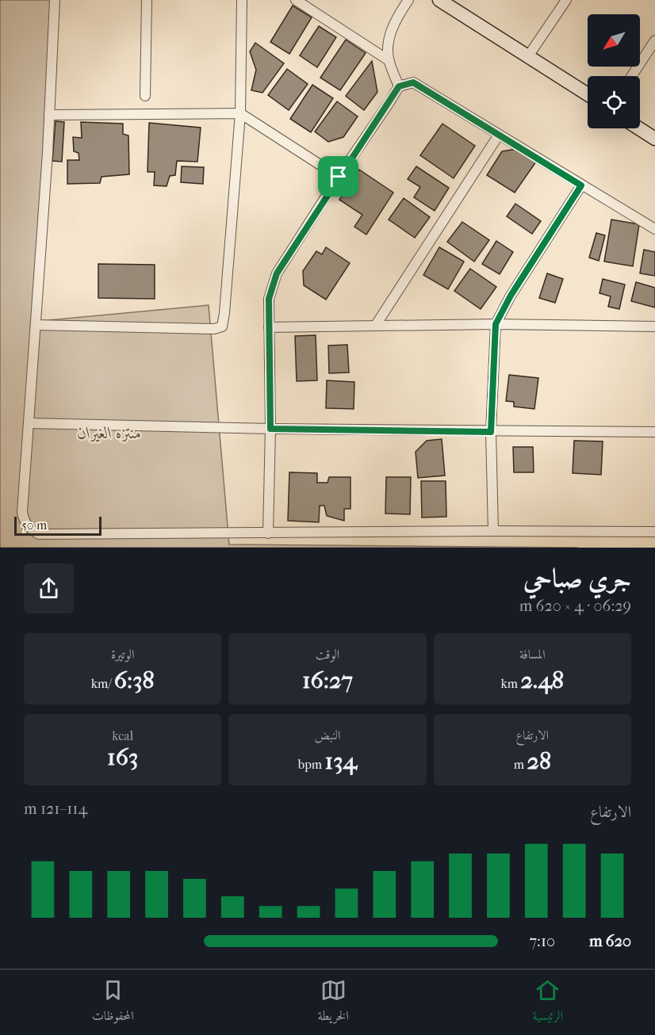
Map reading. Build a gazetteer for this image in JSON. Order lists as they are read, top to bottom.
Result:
{
  "parks": ["منتزه الغيران"],
  "scale_bar": "50 m",
  "north": "bottom left",
  "page": {
    "scale": "50 m",
    "heading": ["جري صباحي", "06:29 · 4 × 620 m"],
    "stats": [
      ["المسافة", "2.48 km"],
      ["الوقت", "16:27"],
      ["الوتيرة", "6:38 /km"],
      ["الارتفاع", "28 m"],
      ["النبض", "134 bpm"],
      ["kcal", "163"]
    ],
    "chart": ["الارتفاع", "114–121 m"],
    "list": [
      {
        "name": "620 m",
        "note": "7:10"
      }
    ],
    "tabs": ["الرئيسية", "الخريطة", "المحفوظات"]
  }
}
